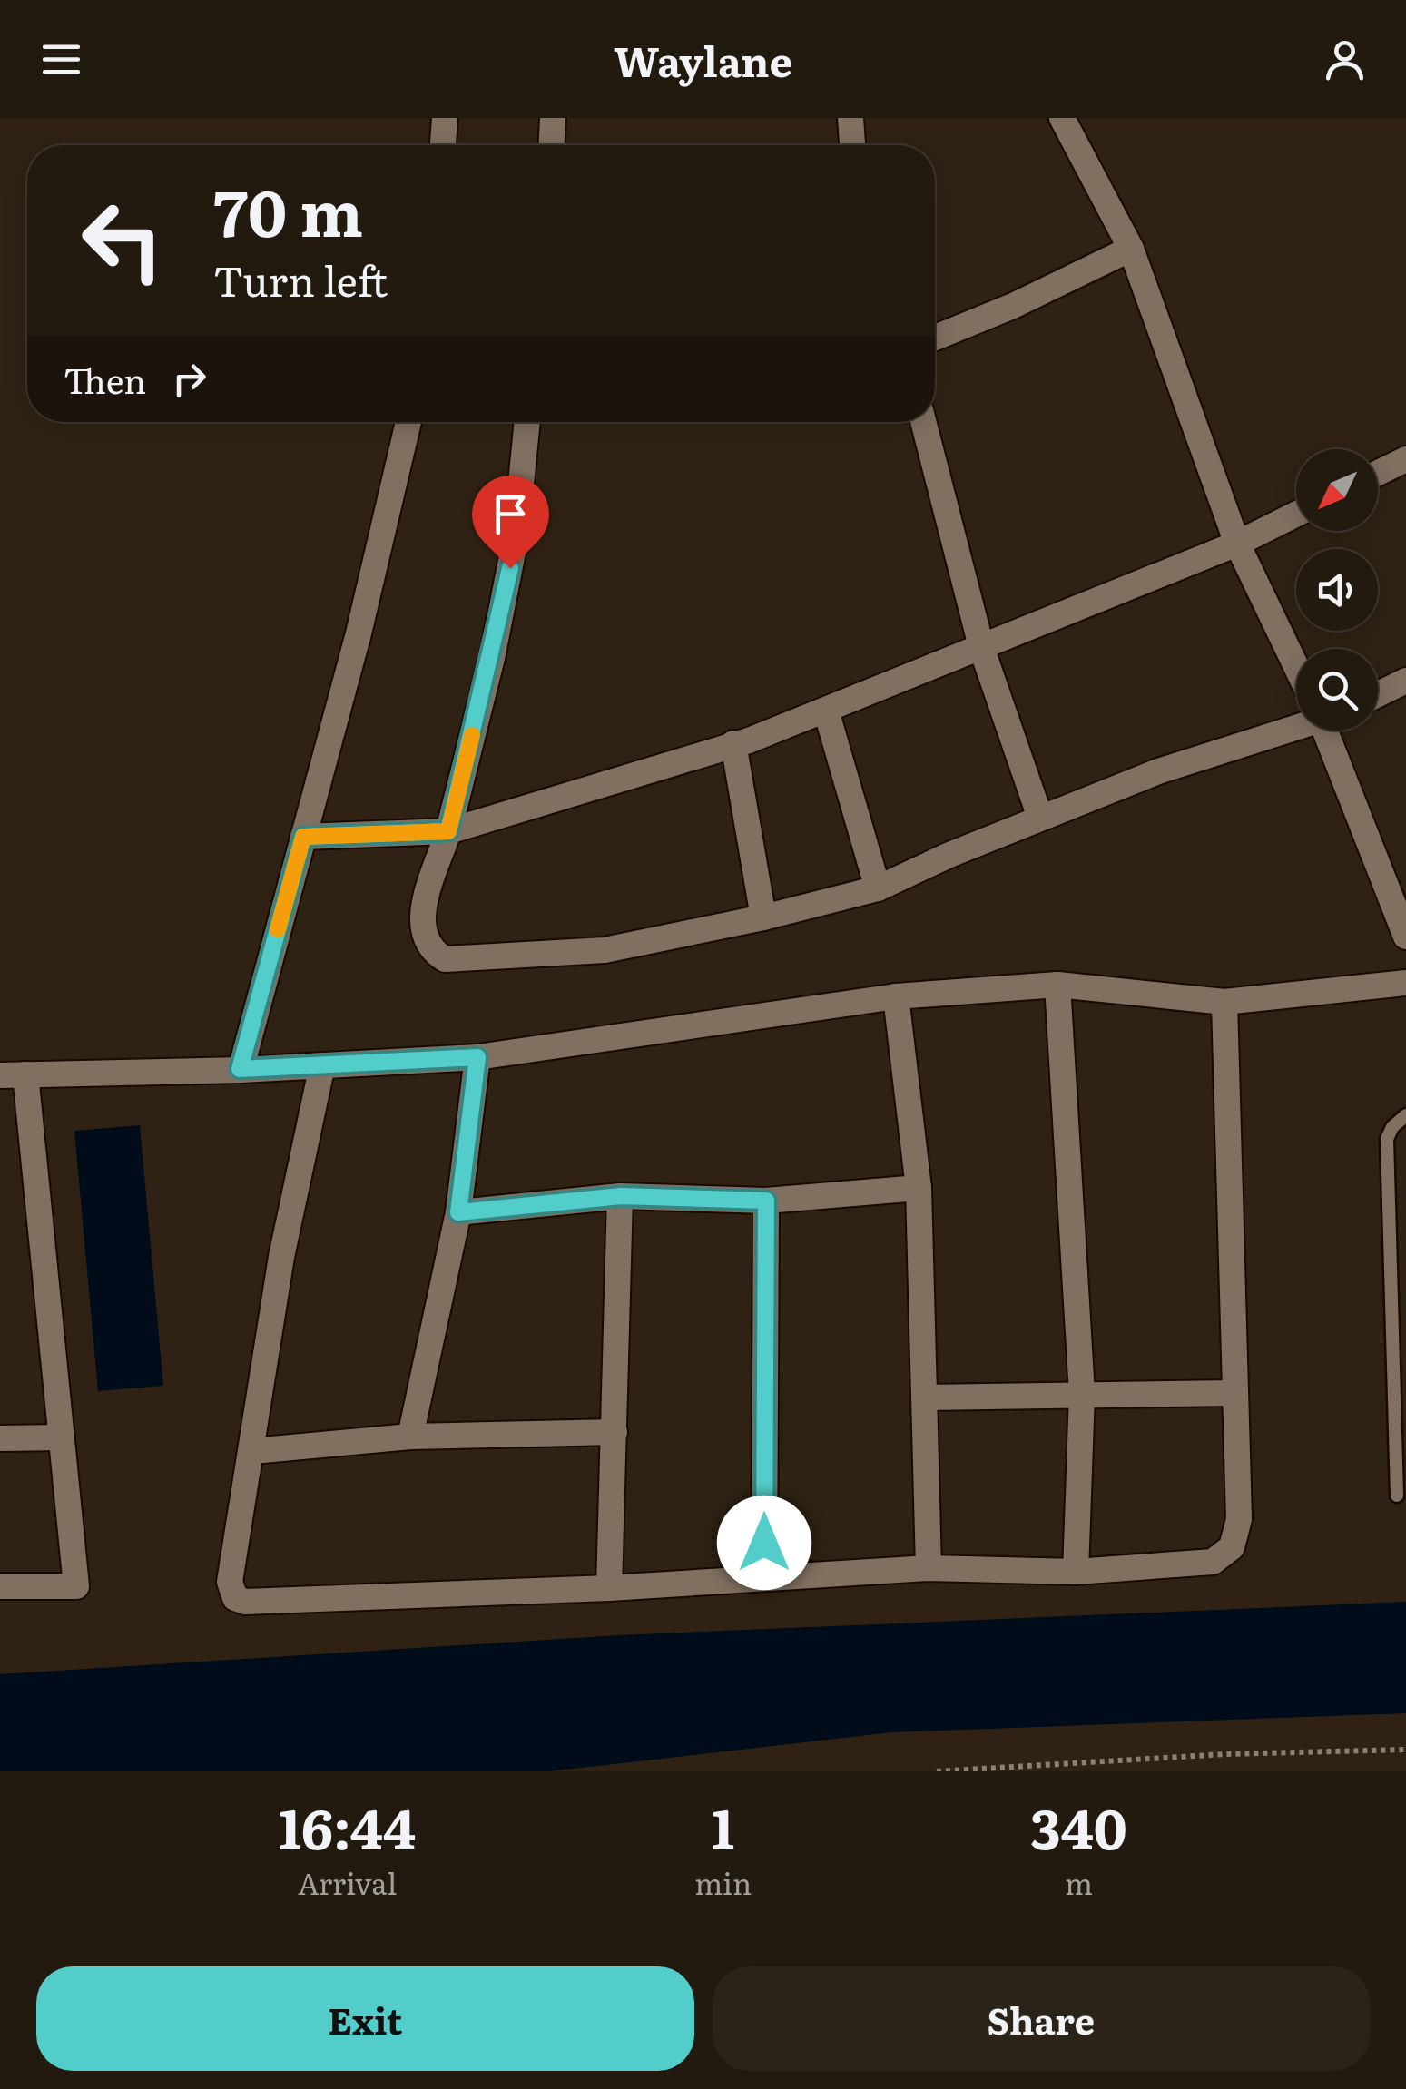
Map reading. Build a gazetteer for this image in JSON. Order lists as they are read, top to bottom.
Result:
{
  "north": "bottom left",
  "page": {
    "header": "Waylane",
    "turn": ["70 m", "Turn left"],
    "then": "Then",
    "eta": [
      "16:44",
      "Arrival",
      "1",
      "min",
      "340",
      "m"
    ],
    "buttons": ["Exit", "Share"]
  }
}
